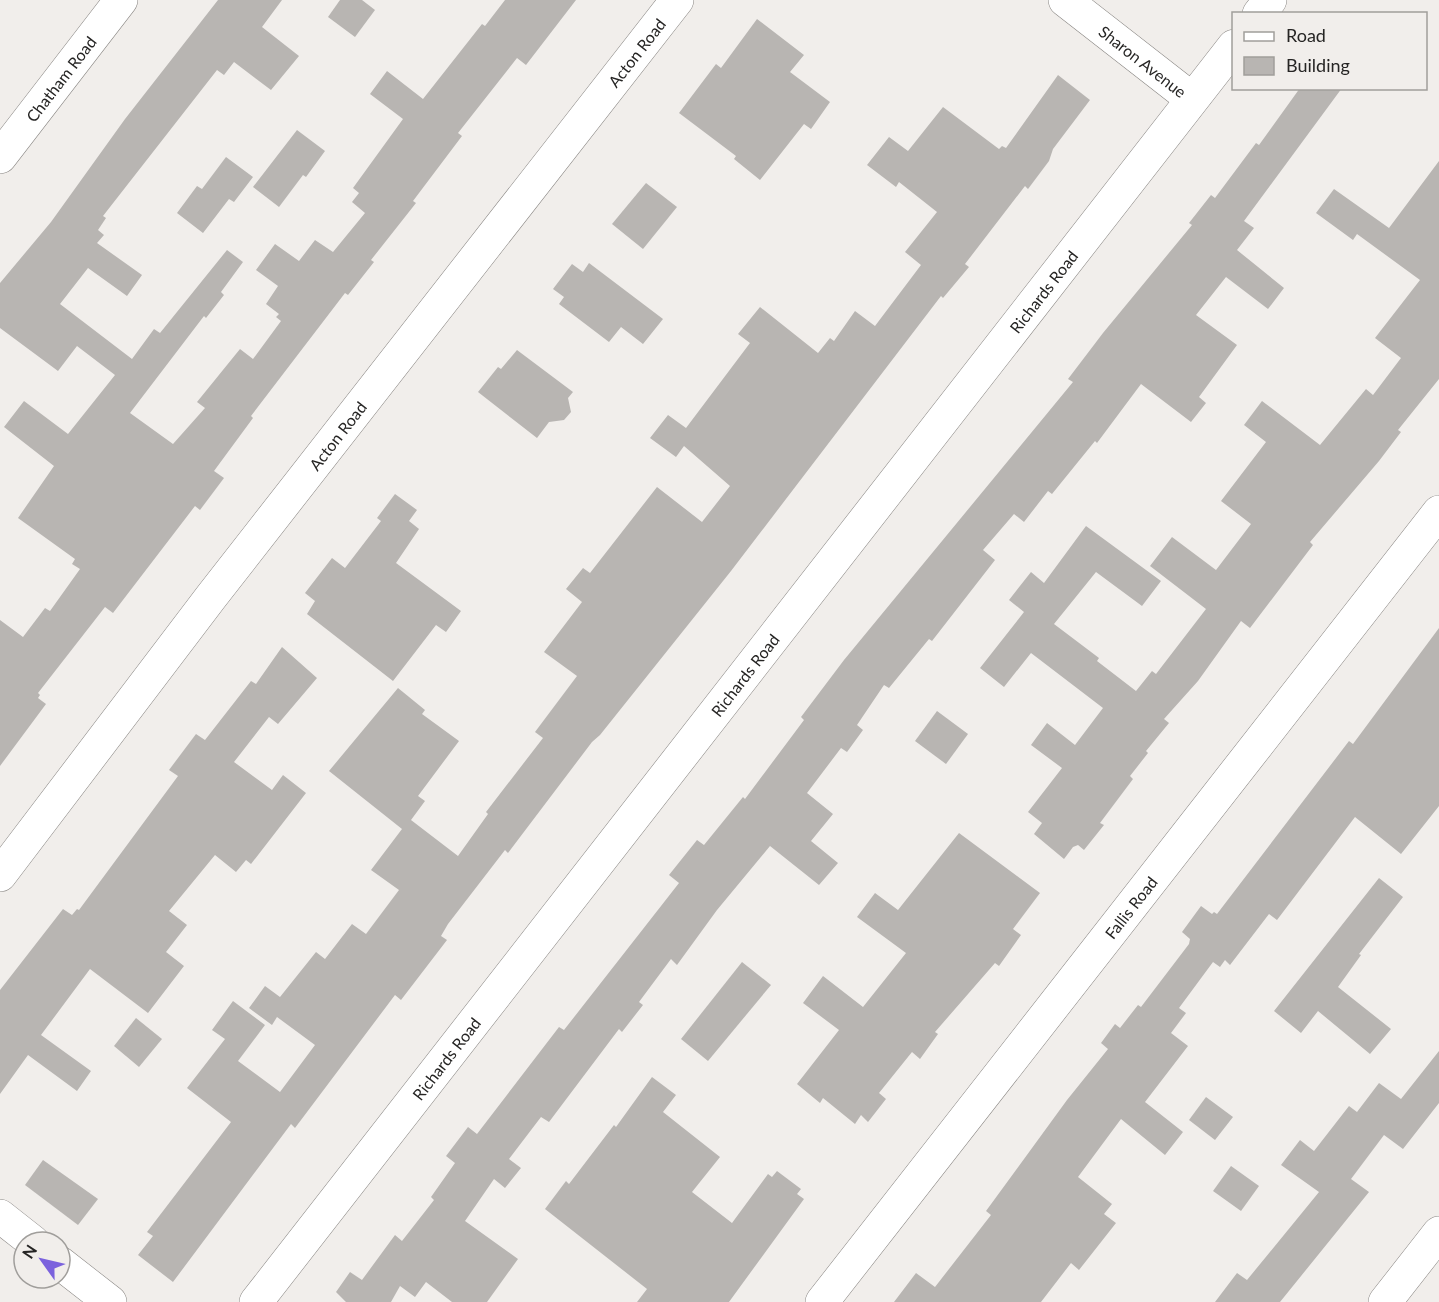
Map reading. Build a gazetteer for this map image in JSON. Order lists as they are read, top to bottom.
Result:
{
  "streets": {
    "street": [
      "Acton Road",
      "Sharon Avenue",
      "Chatham Road",
      "Richards Road",
      "Fallis Road"
    ]
  },
  "crossings": [
    ["Sharon Avenue", "Richards Road"]
  ],
  "legend": ["Road", "Building"],
  "north": "top left"
}
